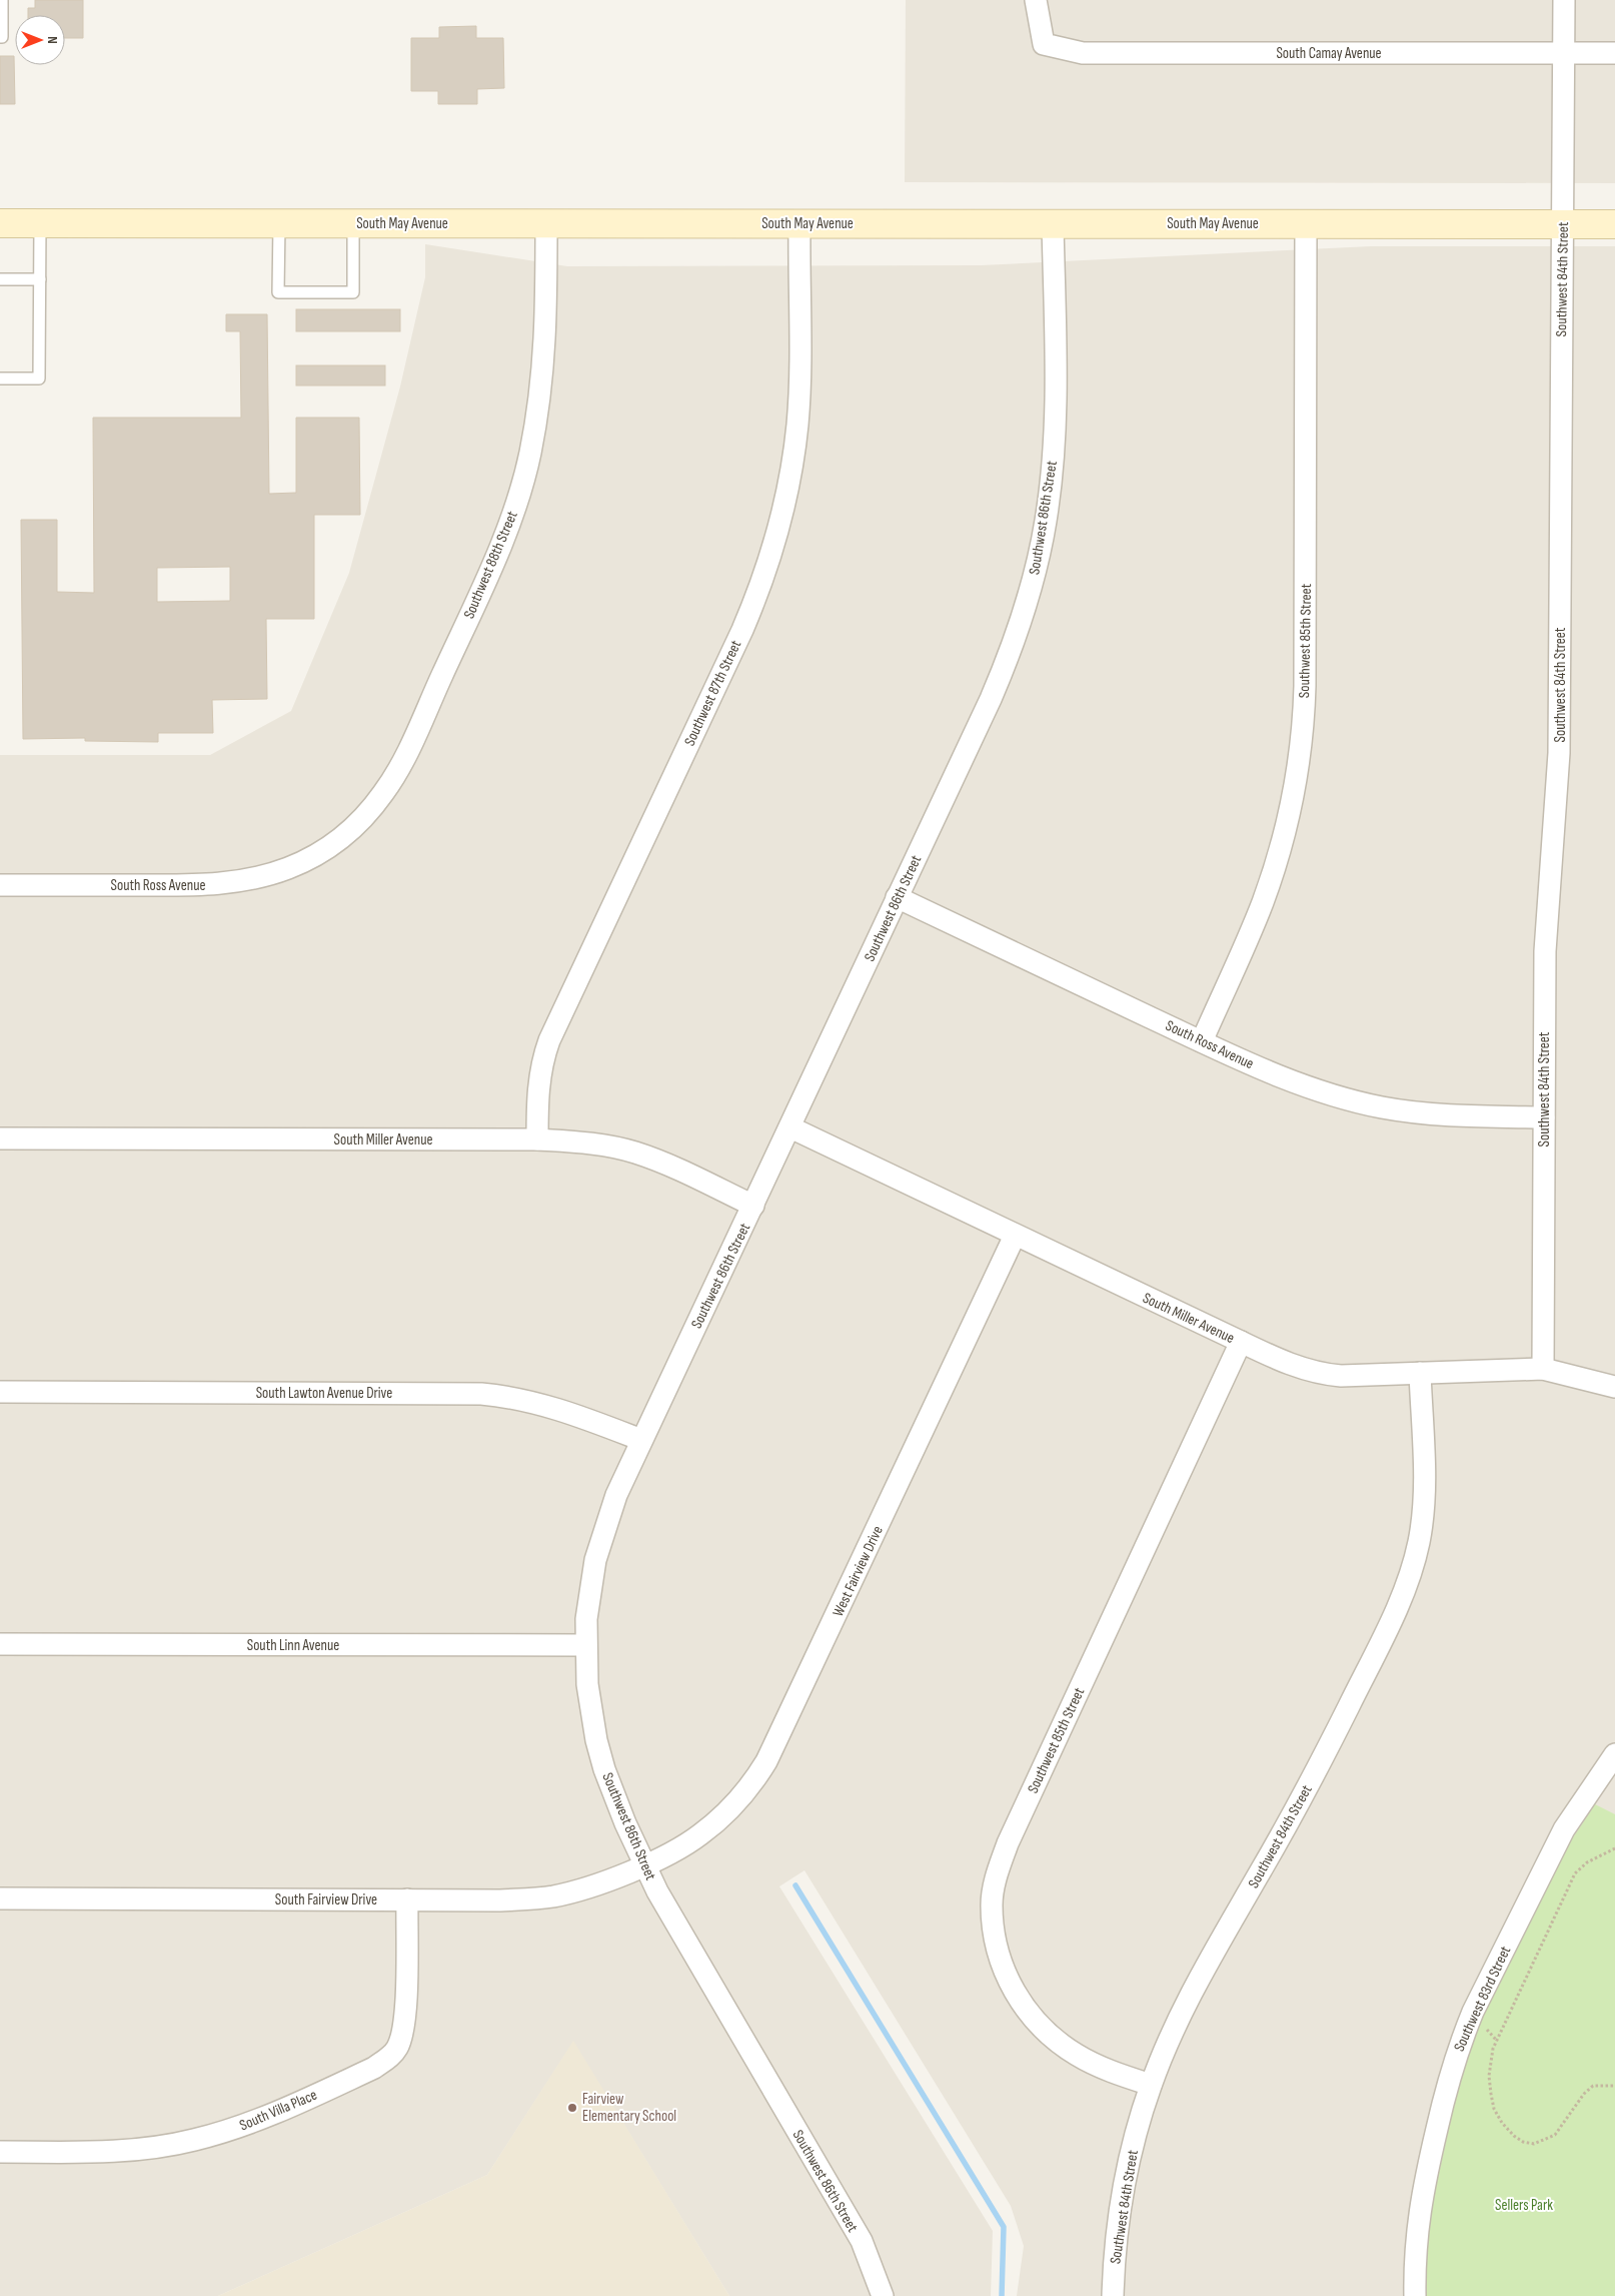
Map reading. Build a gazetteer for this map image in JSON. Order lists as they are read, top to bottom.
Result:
{
  "streets": {
    "main road": ["South May Avenue"],
    "street": [
      "South Camay Avenue",
      "Southwest 84th Street",
      "Southwest 86th Street",
      "Southwest 88th Street",
      "Southwest 85th Street",
      "Southwest 87th Street",
      "South Ross Avenue",
      "South Miller Avenue",
      "South Lawton Avenue Drive",
      "West Fairview Drive",
      "South Linn Avenue",
      "South Fairview Drive",
      "Southwest 83rd Street",
      "South Villa Place"
    ]
  },
  "crossings": [
    ["South Camay Avenue", "Southwest 84th Street"],
    ["South May Avenue", "Southwest 84th Street"],
    ["South May Avenue", "Southwest 86th Street"],
    ["South May Avenue", "Southwest 88th Street"],
    ["South May Avenue", "Southwest 85th Street"],
    ["South May Avenue", "Southwest 87th Street"],
    ["Southwest 84th Street", "Southwest 85th Street"],
    ["Southwest 84th Street", "South Ross Avenue"],
    ["Southwest 84th Street", "South Miller Avenue"],
    ["Southwest 86th Street", "South Ross Avenue"],
    ["Southwest 86th Street", "South Miller Avenue"],
    ["Southwest 86th Street", "South Lawton Avenue Drive"],
    ["Southwest 86th Street", "West Fairview Drive"],
    ["Southwest 86th Street", "South Linn Avenue"],
    ["Southwest 86th Street", "South Fairview Drive"],
    ["Southwest 88th Street", "South Ross Avenue"],
    ["Southwest 85th Street", "South Ross Avenue"],
    ["Southwest 85th Street", "South Miller Avenue"],
    ["Southwest 87th Street", "South Miller Avenue"],
    ["South Miller Avenue", "West Fairview Drive"],
    ["West Fairview Drive", "South Fairview Drive"],
    ["South Fairview Drive", "South Villa Place"]
  ],
  "parks": ["Sellers Park"],
  "places": ["Fairview Elementary School"],
  "north": "right"
}
